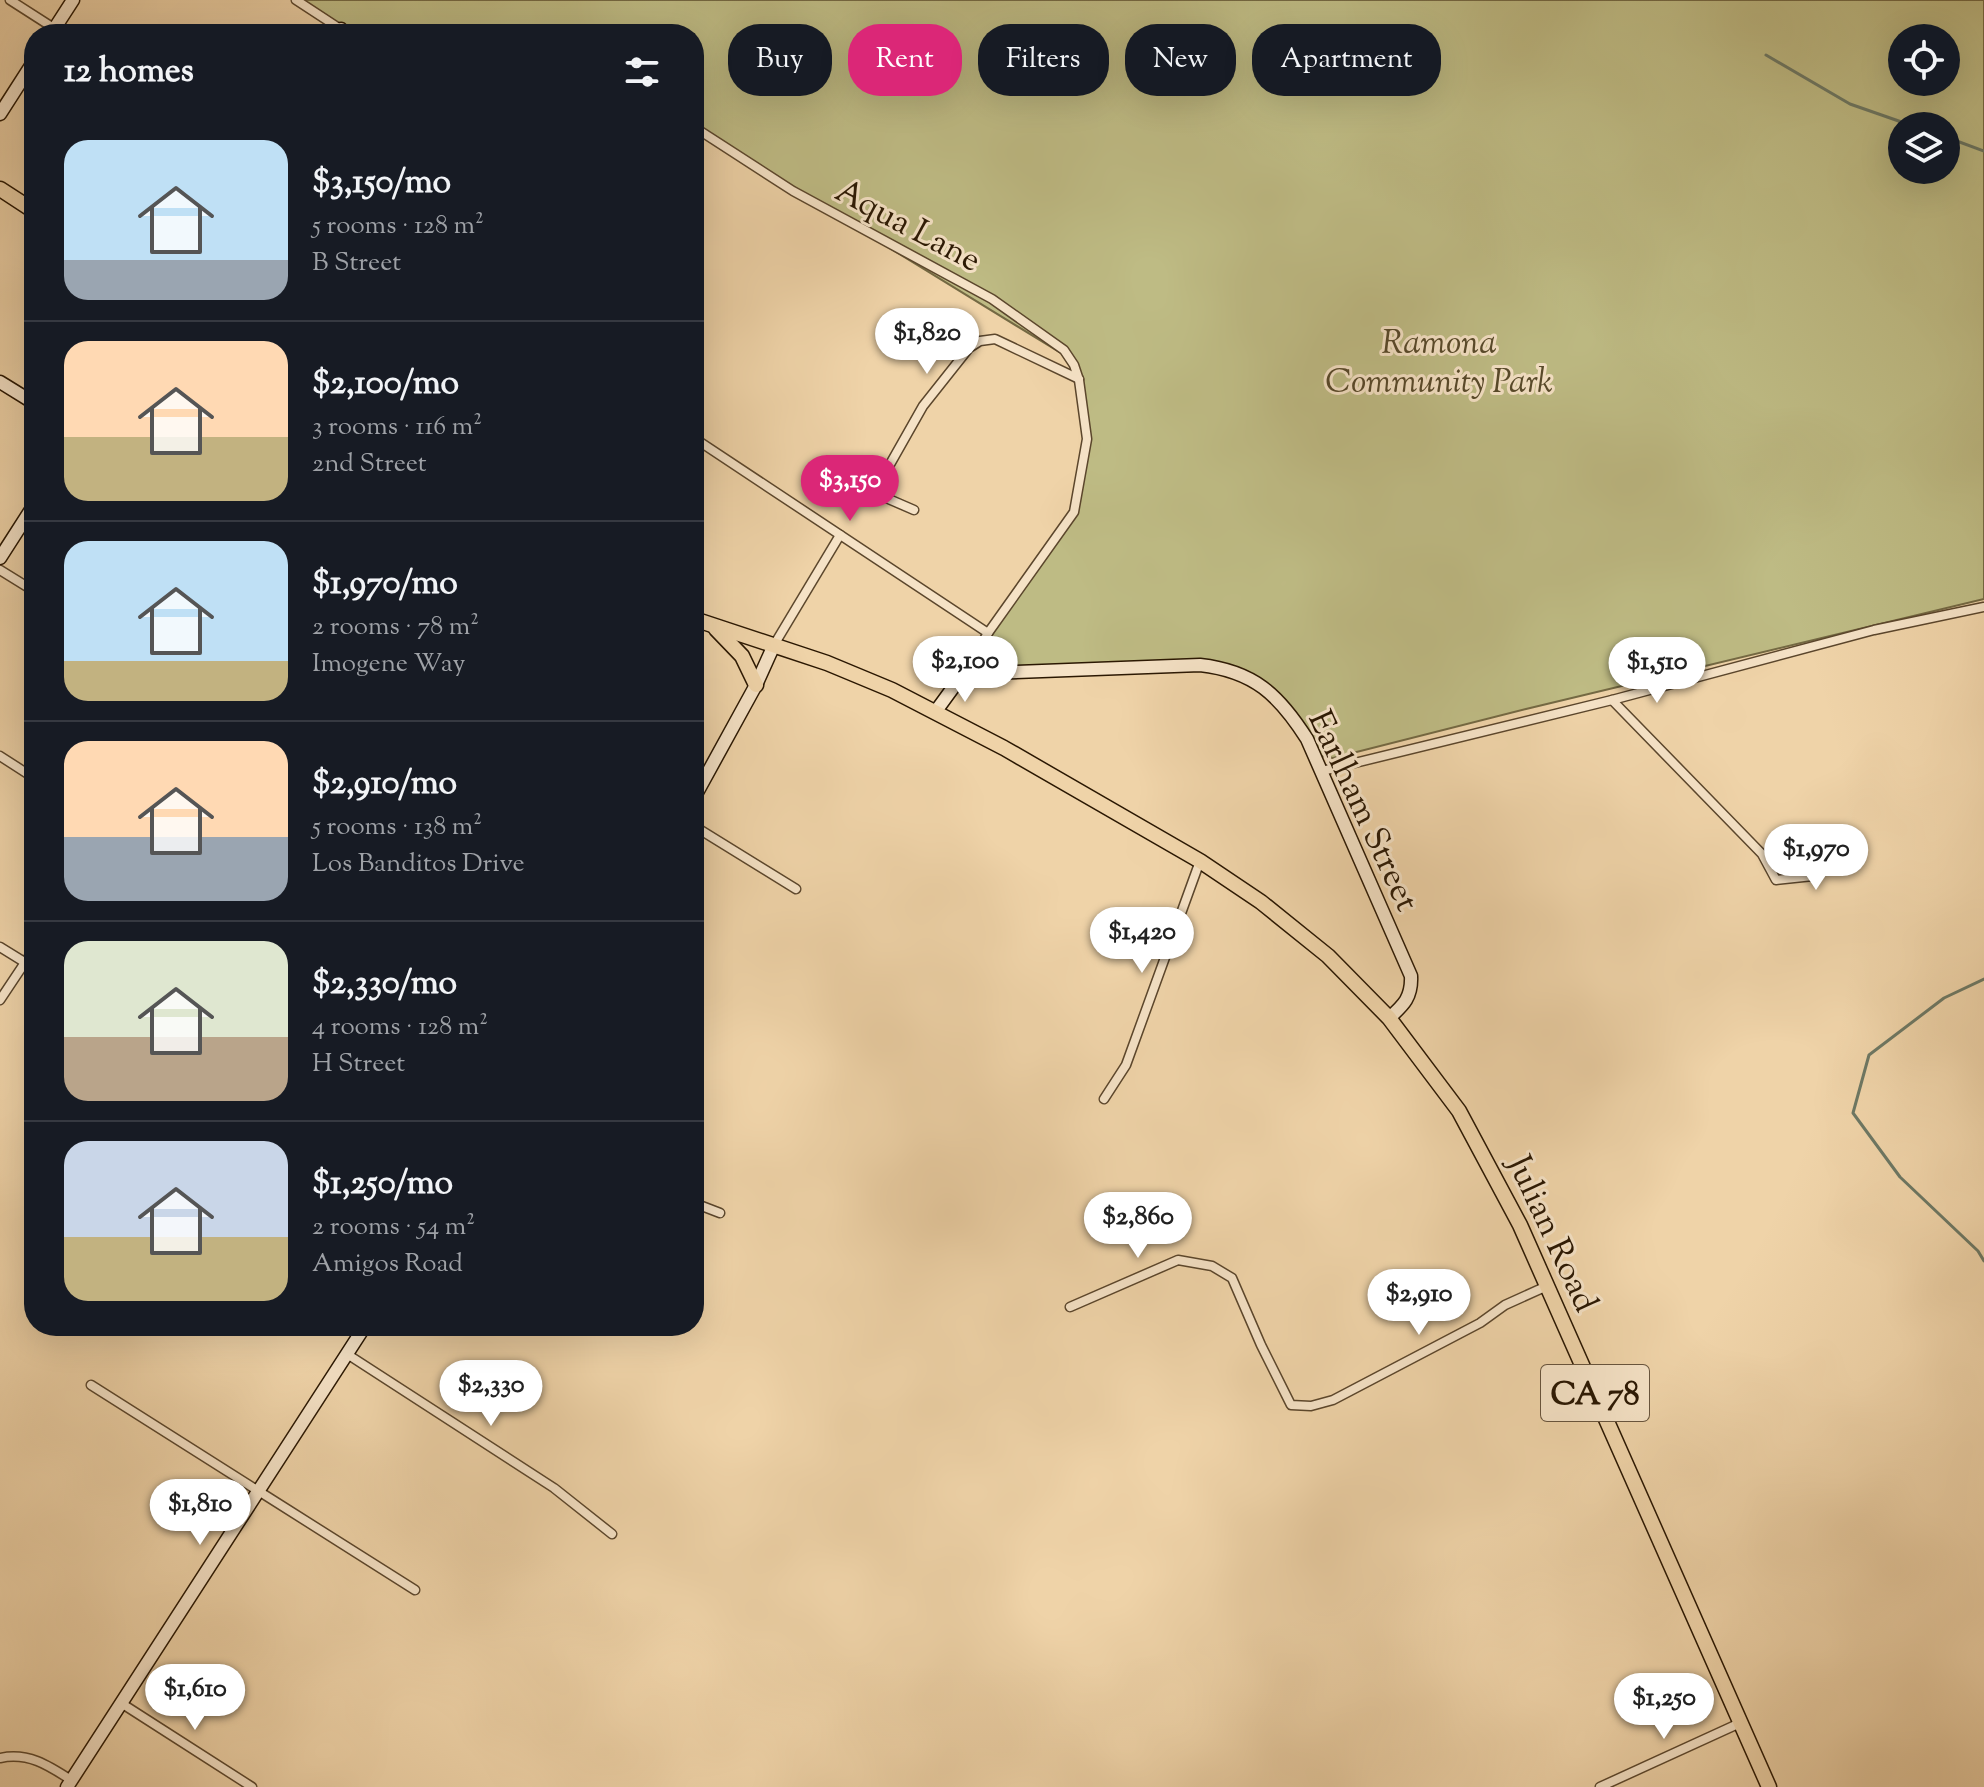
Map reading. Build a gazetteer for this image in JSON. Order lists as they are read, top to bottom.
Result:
{
  "streets": {
    "main road": ["Julian Road", "CA 78"],
    "street": ["Aqua Lane", "Earlham Street"]
  },
  "crossings": [
    ["Aqua Lane", "Earlham Street"],
    ["Earlham Street", "Julian Road"],
    ["Julian Road", "CA 78"]
  ],
  "parks": ["Ramona Community Park"],
  "page": {
    "chip": [
      "Buy",
      "Rent",
      "Filters",
      "New",
      "Apartment"
    ],
    "heading": "12 homes",
    "list": [
      {
        "name": "$3,150/mo",
        "note": "5 rooms · 128 m² · B Street"
      },
      {
        "name": "$2,100/mo",
        "note": "3 rooms · 116 m² · 2nd Street"
      },
      {
        "name": "$1,970/mo",
        "note": "2 rooms · 78 m² · Imogene Way"
      },
      {
        "name": "$2,910/mo",
        "note": "5 rooms · 138 m² · Los Banditos Drive"
      },
      {
        "name": "$2,330/mo",
        "note": "4 rooms · 128 m² · H Street"
      },
      {
        "name": "$1,250/mo",
        "note": "2 rooms · 54 m² · Amigos Road"
      }
    ],
    "price": [
      "$1,820",
      "$3,150",
      "$2,100",
      "$1,510",
      "$1,970",
      "$1,420",
      "$2,860",
      "$2,910",
      "$2,330",
      "$1,810",
      "$1,610",
      "$1,250"
    ]
  }
}
